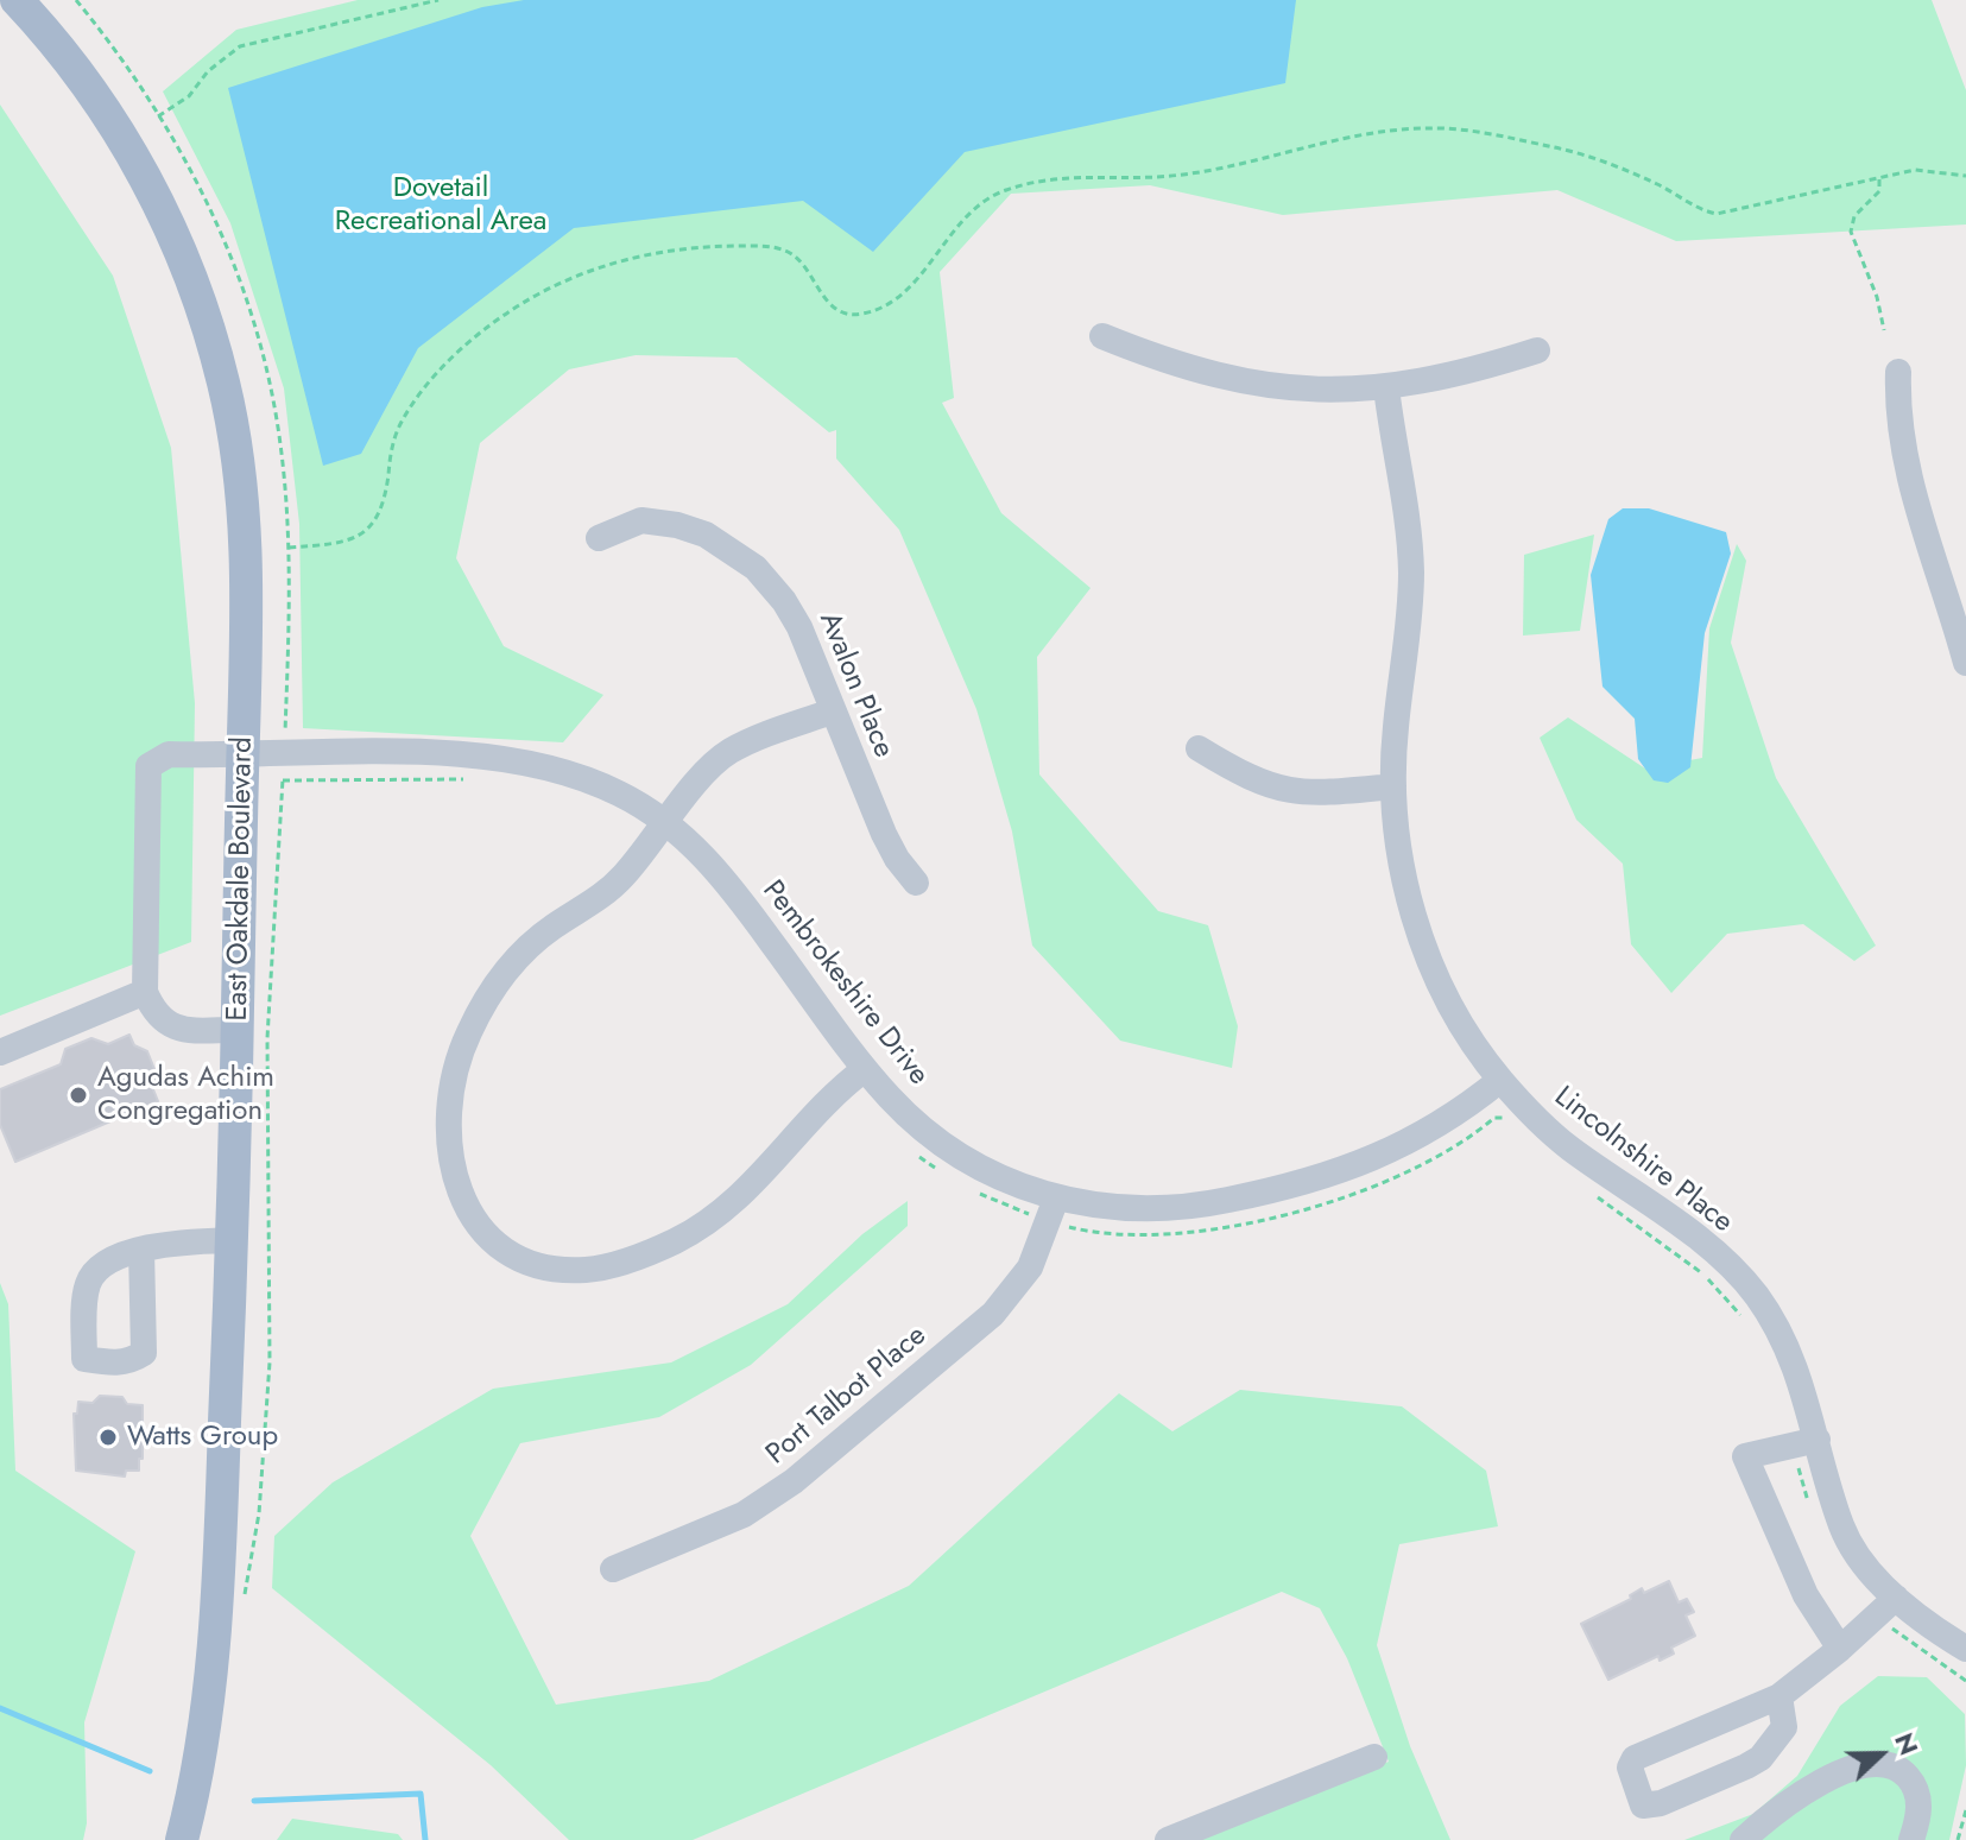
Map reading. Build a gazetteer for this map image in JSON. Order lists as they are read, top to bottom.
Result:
{
  "streets": {
    "main road": ["East Oakdale Boulevard"],
    "street": [
      "Avalon Place",
      "Pembrokeshire Drive",
      "Lincolnshire Place",
      "Port Talbot Place"
    ]
  },
  "crossings": [
    ["East Oakdale Boulevard", "Pembrokeshire Drive"],
    ["Pembrokeshire Drive", "Lincolnshire Place"],
    ["Pembrokeshire Drive", "Port Talbot Place"]
  ],
  "parks": ["Dovetail Recreational Area"],
  "places": ["Agudas Achim Congregation", "Watts Group"],
  "north": "right"
}
